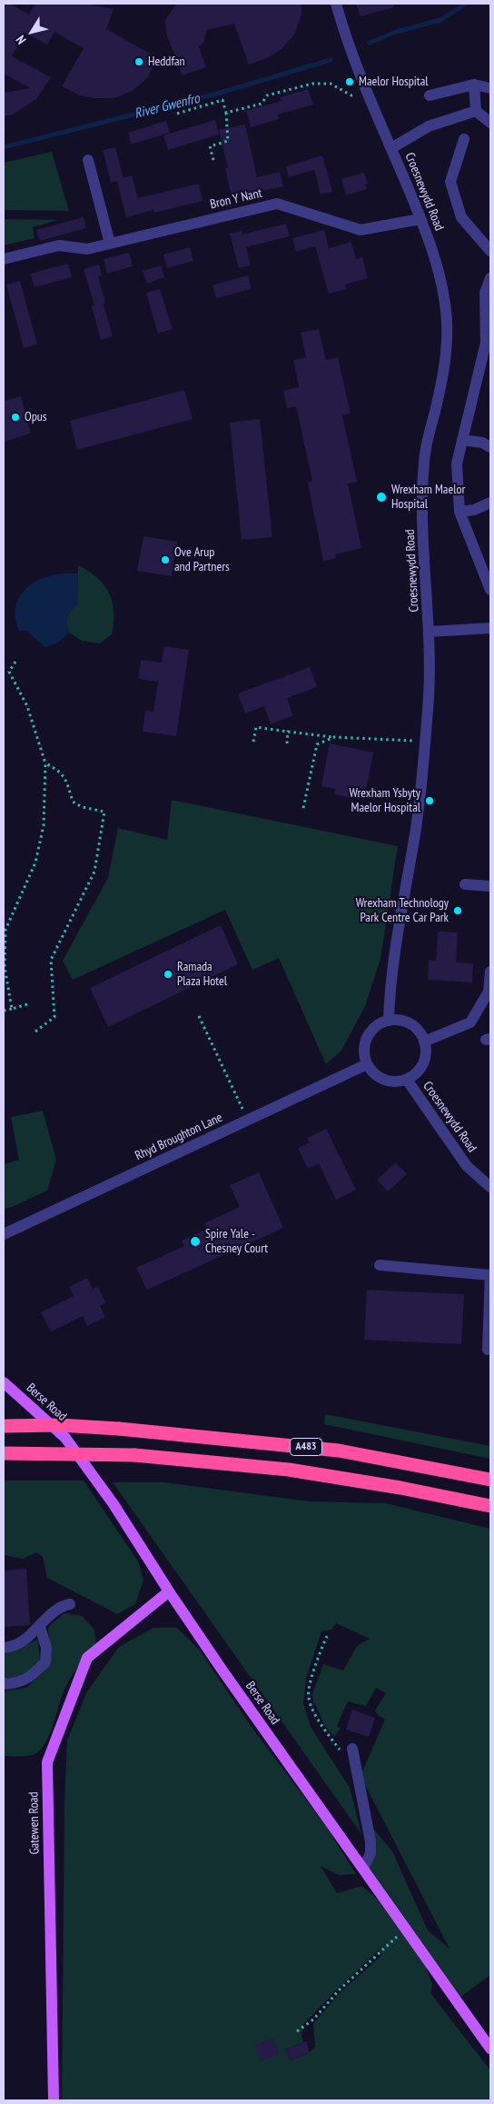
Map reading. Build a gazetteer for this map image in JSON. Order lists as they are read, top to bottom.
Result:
{
  "streets": {
    "highway": ["A483"],
    "main road": ["Berse Road", "Gatewen Road"],
    "street": ["Croesnewydd Road", "Bron Y Nant", "Rhyd Broughton Lane"]
  },
  "crossings": [
    ["Croesnewydd Road", "Bron Y Nant"],
    ["Croesnewydd Road", "Rhyd Broughton Lane"],
    ["Berse Road", "Gatewen Road"]
  ],
  "water": ["River Gwenfro"],
  "places": [
    "Heddfan",
    "Maelor Hospital",
    "Opus",
    "Wrexham Maelor Hospital",
    "Ove Arup and Partners",
    "Wrexham Ysbyty Maelor Hospital",
    "Wrexham Technology Park Centre Car Park",
    "Ramada Plaza Hotel",
    "Spire Yale - Chesney Court"
  ],
  "north": "bottom left"
}
